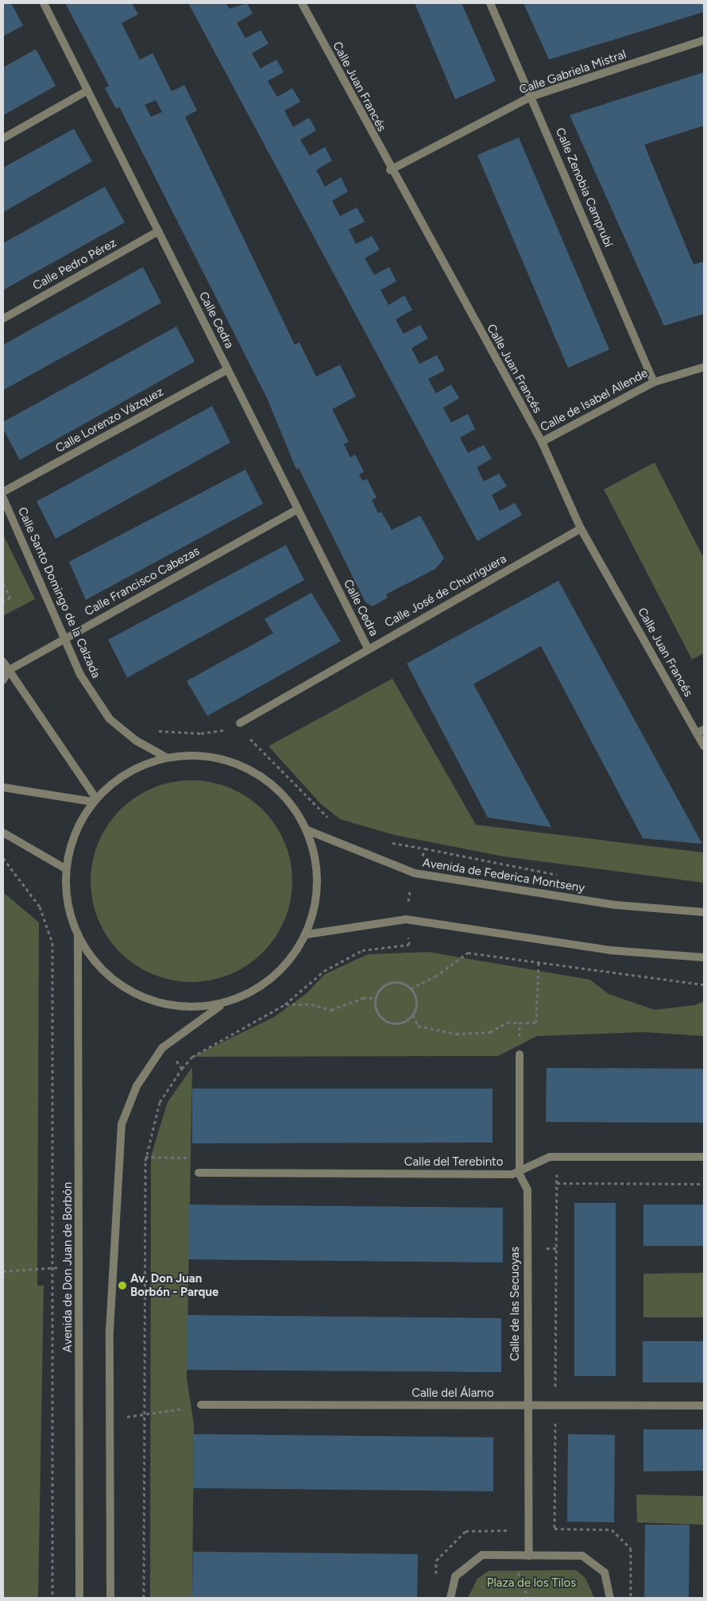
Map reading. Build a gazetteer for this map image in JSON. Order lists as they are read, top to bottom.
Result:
{
  "streets": {
    "street": [
      "Calle Gabriela Mistral",
      "Calle Juan Francés",
      "Calle Zenobia Camprubí",
      "Calle Pedro Pérez",
      "Calle Cedra",
      "Calle de Isabel Allende",
      "Calle Lorenzo Vázquez",
      "Calle Francisco Cabezas",
      "Calle José de Churriguera",
      "Calle Santo Domingo de la Calzada",
      "Avenida de Federica Montseny",
      "Calle del Terebinto",
      "Avenida de Don Juan de Borbón",
      "Calle de las Secuoyas",
      "Calle del Álamo"
    ]
  },
  "crossings": [
    ["Calle Gabriela Mistral", "Calle Juan Francés"],
    ["Calle Gabriela Mistral", "Calle Zenobia Camprubí"],
    ["Calle Juan Francés", "Calle de Isabel Allende"],
    ["Calle Juan Francés", "Calle José de Churriguera"],
    ["Calle Zenobia Camprubí", "Calle de Isabel Allende"],
    ["Calle Pedro Pérez", "Calle Cedra"],
    ["Calle Cedra", "Calle Lorenzo Vázquez"],
    ["Calle Cedra", "Calle Francisco Cabezas"],
    ["Calle Cedra", "Calle José de Churriguera"],
    ["Calle Francisco Cabezas", "Calle Santo Domingo de la Calzada"],
    ["Calle del Terebinto", "Calle de las Secuoyas"],
    ["Calle de las Secuoyas", "Calle del Álamo"]
  ],
  "parks": ["Plaza de los Tilos"],
  "places": ["Av. Don Juan Borbón - Parque"]
}
